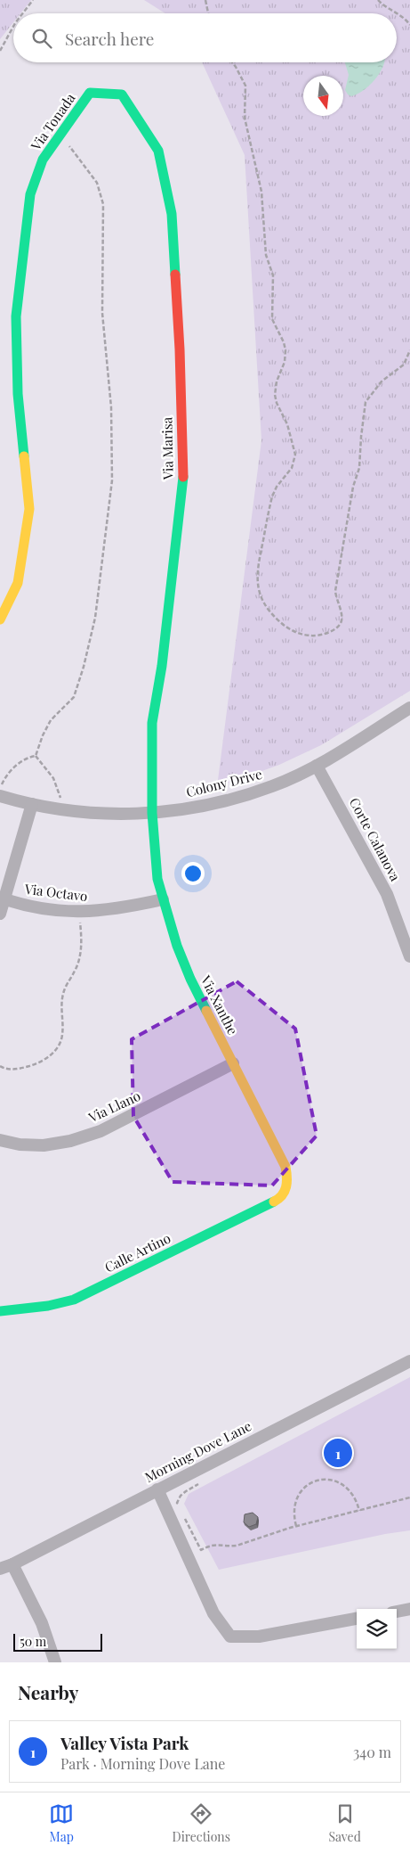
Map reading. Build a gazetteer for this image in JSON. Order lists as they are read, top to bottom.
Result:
{
  "streets": {
    "street": [
      "Via Tonada",
      "Via Marisa",
      "Colony Drive",
      "Corte Calanova",
      "Via Octavo",
      "Via Xanthe",
      "Via Llano",
      "Calle Artino",
      "Morning Dove Lane"
    ]
  },
  "crossings": [
    ["Via Tonada", "Via Marisa"],
    ["Via Marisa", "Colony Drive"],
    ["Via Marisa", "Via Xanthe"],
    ["Colony Drive", "Corte Calanova"],
    ["Colony Drive", "Via Xanthe"],
    ["Via Octavo", "Via Xanthe"],
    ["Via Xanthe", "Via Llano"],
    ["Via Xanthe", "Calle Artino"]
  ],
  "scale_bar": "50 m",
  "north": "bottom",
  "page": {
    "search": "Search here",
    "pins": "1",
    "scale": "50 m",
    "heading": "Nearby",
    "list": [
      {
        "mark": "1",
        "name": "Valley Vista Park",
        "note": "Park · Morning Dove Lane",
        "value": "340 m"
      }
    ],
    "nav": ["Map", "Directions", "Saved"]
  }
}
